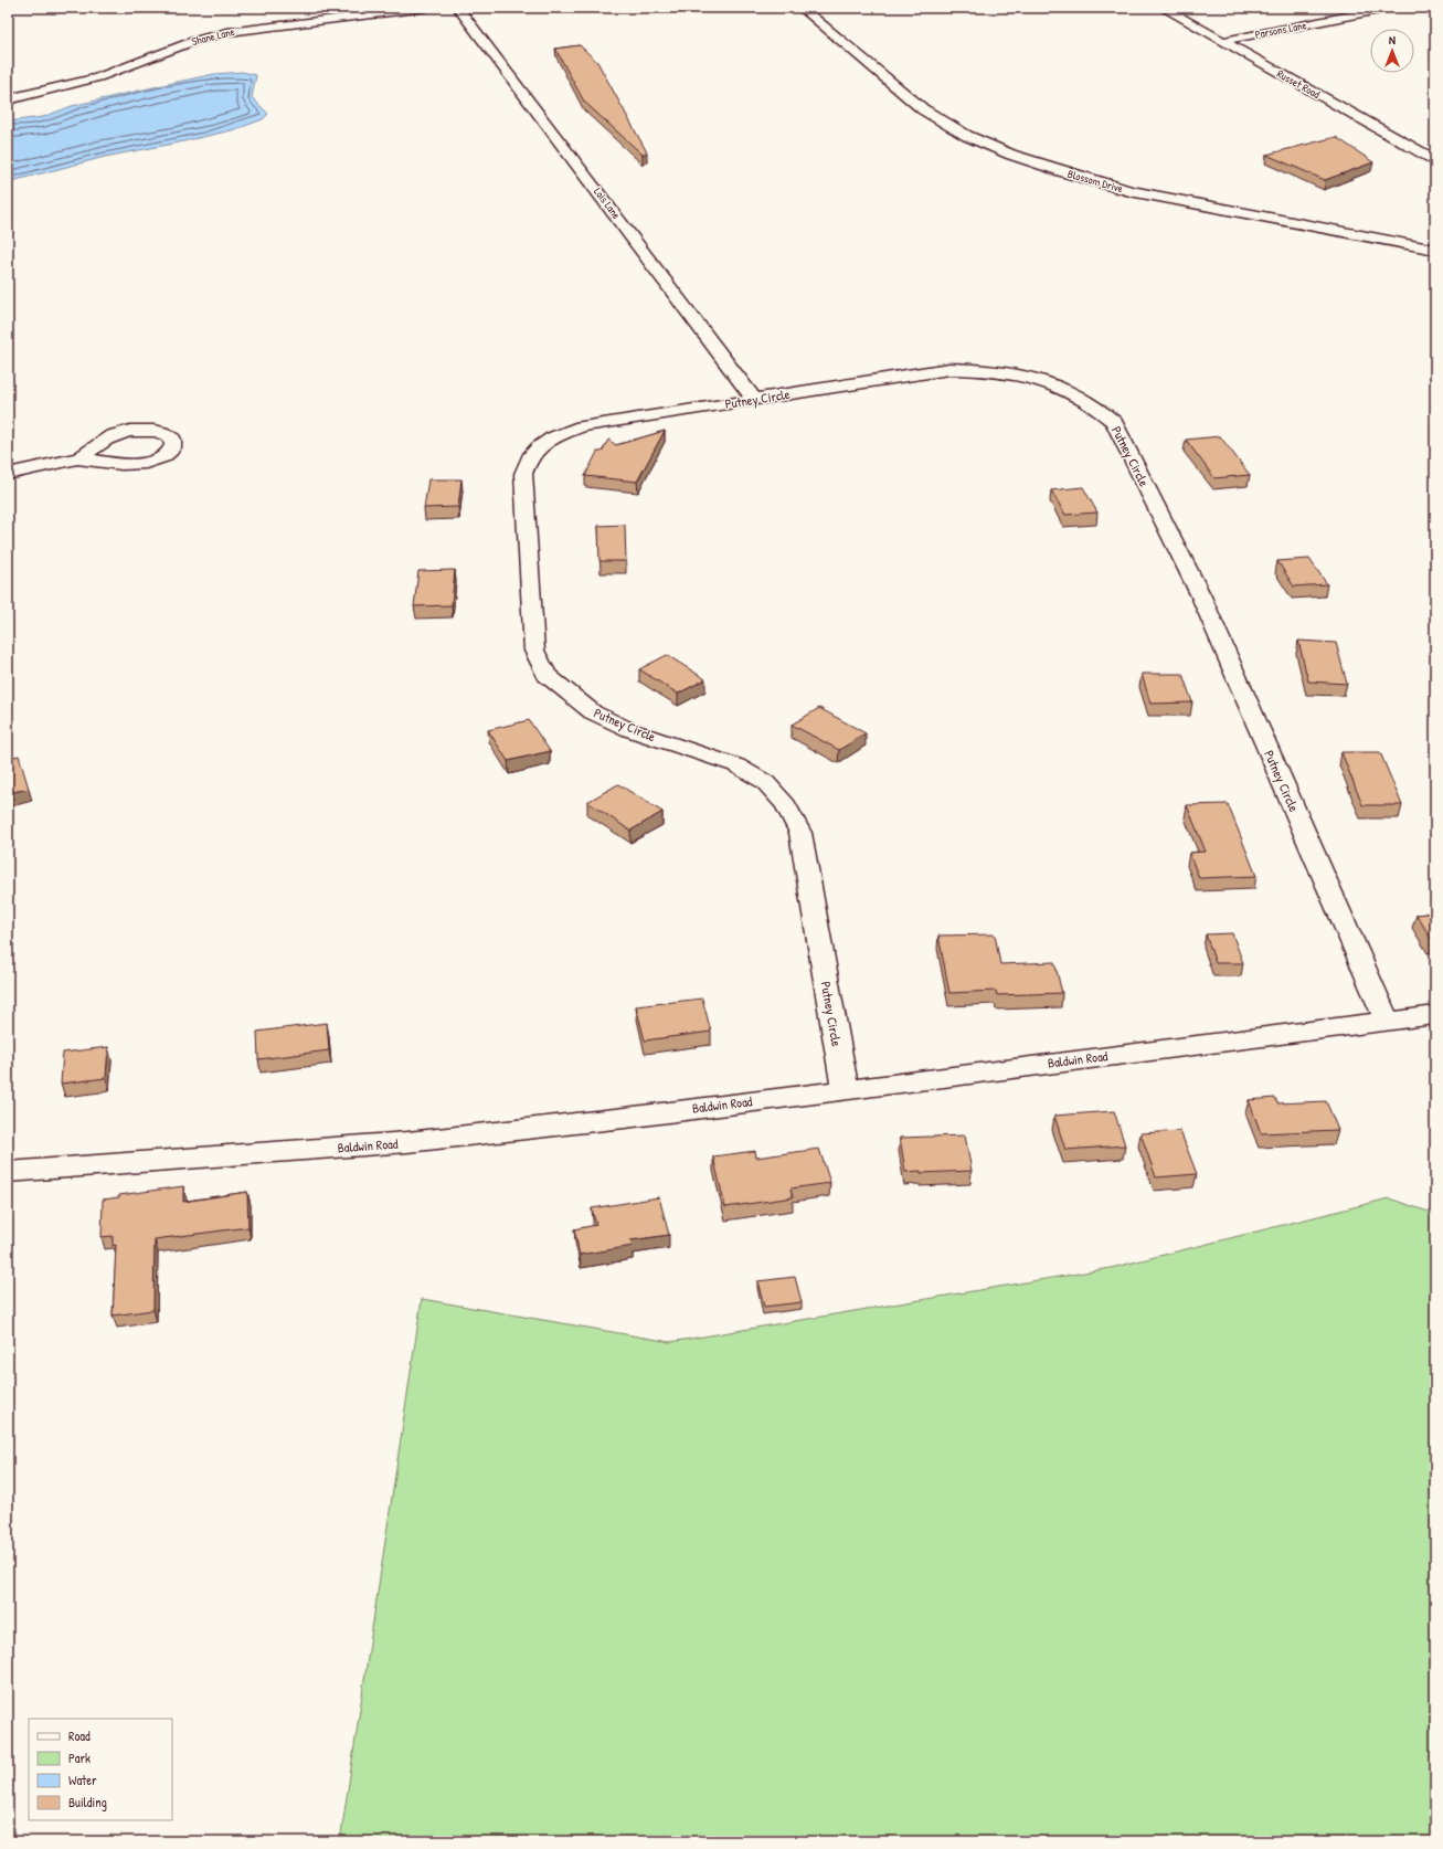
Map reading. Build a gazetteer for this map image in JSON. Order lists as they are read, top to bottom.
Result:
{
  "streets": {
    "street": [
      "Parsons Lane",
      "Shane Lane",
      "Russet Road",
      "Blossom Drive",
      "Lois Lane",
      "Putney Circle",
      "Baldwin Road"
    ]
  },
  "crossings": [
    ["Parsons Lane", "Russet Road"],
    ["Lois Lane", "Putney Circle"],
    ["Putney Circle", "Baldwin Road"]
  ],
  "legend": [
    "Road",
    "Park",
    "Water",
    "Building"
  ],
  "north": "top"
}
